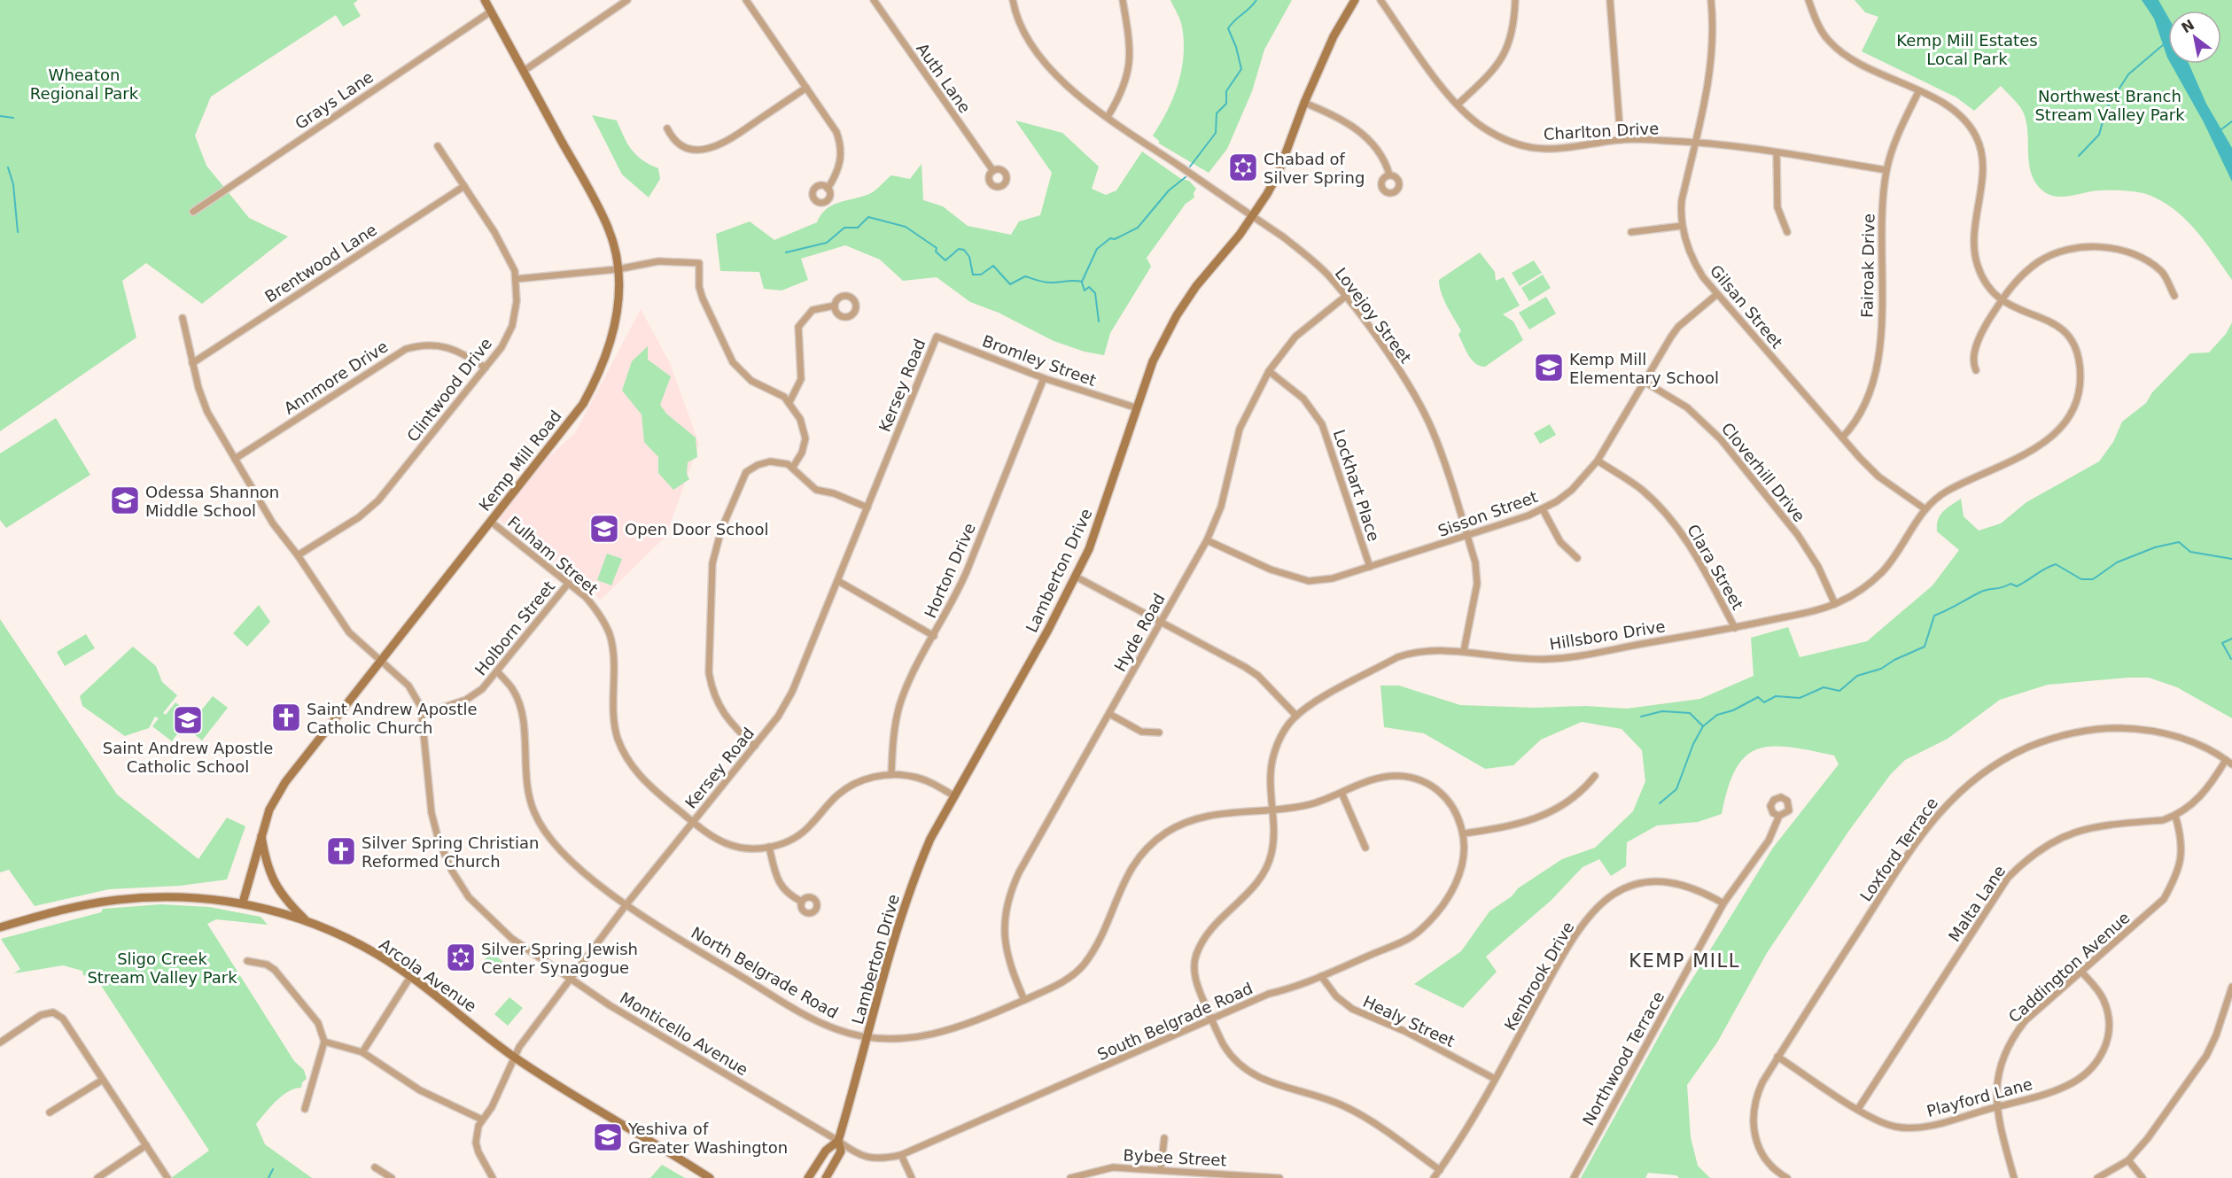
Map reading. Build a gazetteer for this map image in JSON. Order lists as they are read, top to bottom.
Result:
{
  "streets": {
    "street": [
      "Auth Lane",
      "Grays Lane",
      "Charlton Drive",
      "Brentwood Lane",
      "Fairoak Drive",
      "Gilsan Street",
      "Lovejoy Street",
      "Bromley Street",
      "Annmore Drive",
      "Kersey Road",
      "Clintwood Drive",
      "Kemp Mill Road",
      "Cloverhill Drive",
      "Lockhart Place",
      "Sisson Street",
      "Fulham Street",
      "Clara Street",
      "Horton Drive",
      "Lamberton Drive",
      "Holborn Street",
      "Hyde Road",
      "Hillsboro Drive",
      "Loxford Terrace",
      "Malta Lane",
      "Caddington Avenue",
      "North Belgrade Road",
      "Arcola Avenue",
      "Kenbrook Drive",
      "South Belgrade Road",
      "Healy Street",
      "Monticello Avenue",
      "Northwood Terrace",
      "Playford Lane",
      "Bybee Street"
    ]
  },
  "crossings": [
    ["Grays Lane", "Kemp Mill Road"],
    ["Charlton Drive", "Fairoak Drive"],
    ["Charlton Drive", "Gilsan Street"],
    ["Brentwood Lane", "Clintwood Drive"],
    ["Brentwood Lane", "Monticello Avenue"],
    ["Fairoak Drive", "Gilsan Street"],
    ["Gilsan Street", "Sisson Street"],
    ["Gilsan Street", "Hillsboro Drive"],
    ["Lovejoy Street", "Sisson Street"],
    ["Lovejoy Street", "Lamberton Drive"],
    ["Lovejoy Street", "Hyde Road"],
    ["Lovejoy Street", "Hillsboro Drive"],
    ["Bromley Street", "Kersey Road"],
    ["Bromley Street", "Horton Drive"],
    ["Bromley Street", "Lamberton Drive"],
    ["Annmore Drive", "Clintwood Drive"],
    ["Annmore Drive", "Monticello Avenue"],
    ["Kersey Road", "Fulham Street"],
    ["Kersey Road", "North Belgrade Road"],
    ["Kersey Road", "Arcola Avenue"],
    ["Kersey Road", "Monticello Avenue"],
    ["Clintwood Drive", "Monticello Avenue"],
    ["Kemp Mill Road", "Fulham Street"],
    ["Kemp Mill Road", "Arcola Avenue"],
    ["Kemp Mill Road", "Monticello Avenue"],
    ["Cloverhill Drive", "Sisson Street"],
    ["Cloverhill Drive", "Hillsboro Drive"],
    ["Lockhart Place", "Sisson Street"],
    ["Lockhart Place", "Hyde Road"],
    ["Sisson Street", "Clara Street"],
    ["Sisson Street", "Hyde Road"],
    ["Fulham Street", "Horton Drive"],
    ["Fulham Street", "Lamberton Drive"],
    ["Fulham Street", "Holborn Street"],
    ["Clara Street", "Hillsboro Drive"],
    ["Lamberton Drive", "North Belgrade Road"],
    ["Lamberton Drive", "South Belgrade Road"],
    ["Lamberton Drive", "Monticello Avenue"],
    ["Holborn Street", "North Belgrade Road"],
    ["Holborn Street", "Monticello Avenue"],
    ["Hyde Road", "North Belgrade Road"],
    ["Hillsboro Drive", "North Belgrade Road"],
    ["Hillsboro Drive", "Kenbrook Drive"],
    ["Hillsboro Drive", "South Belgrade Road"],
    ["Loxford Terrace", "Malta Lane"],
    ["Loxford Terrace", "Playford Lane"],
    ["Malta Lane", "Caddington Avenue"],
    ["Malta Lane", "Playford Lane"],
    ["Caddington Avenue", "Playford Lane"],
    ["North Belgrade Road", "South Belgrade Road"],
    ["Kenbrook Drive", "Healy Street"],
    ["Kenbrook Drive", "Northwood Terrace"],
    ["South Belgrade Road", "Healy Street"],
    ["South Belgrade Road", "Monticello Avenue"]
  ],
  "districts": ["KEMP MILL"],
  "parks": [
    "Kemp Mill Estates Local Park",
    "Wheaton Regional Park",
    "Northwest Branch Stream Valley Park",
    "Sligo Creek Stream Valley Park"
  ],
  "places": {
    "synagogue": ["Chabad of Silver Spring", "Silver Spring Jewish Center Synagogue"],
    "school or university": [
      "Kemp Mill Elementary School",
      "Odessa Shannon Middle School",
      "Open Door School",
      "Saint Andrew Apostle Catholic School",
      "Yeshiva of Greater Washington"
    ],
    "church": ["Saint Andrew Apostle Catholic Church", "Silver Spring Christian Reformed Church"]
  },
  "north": "top left"
}
